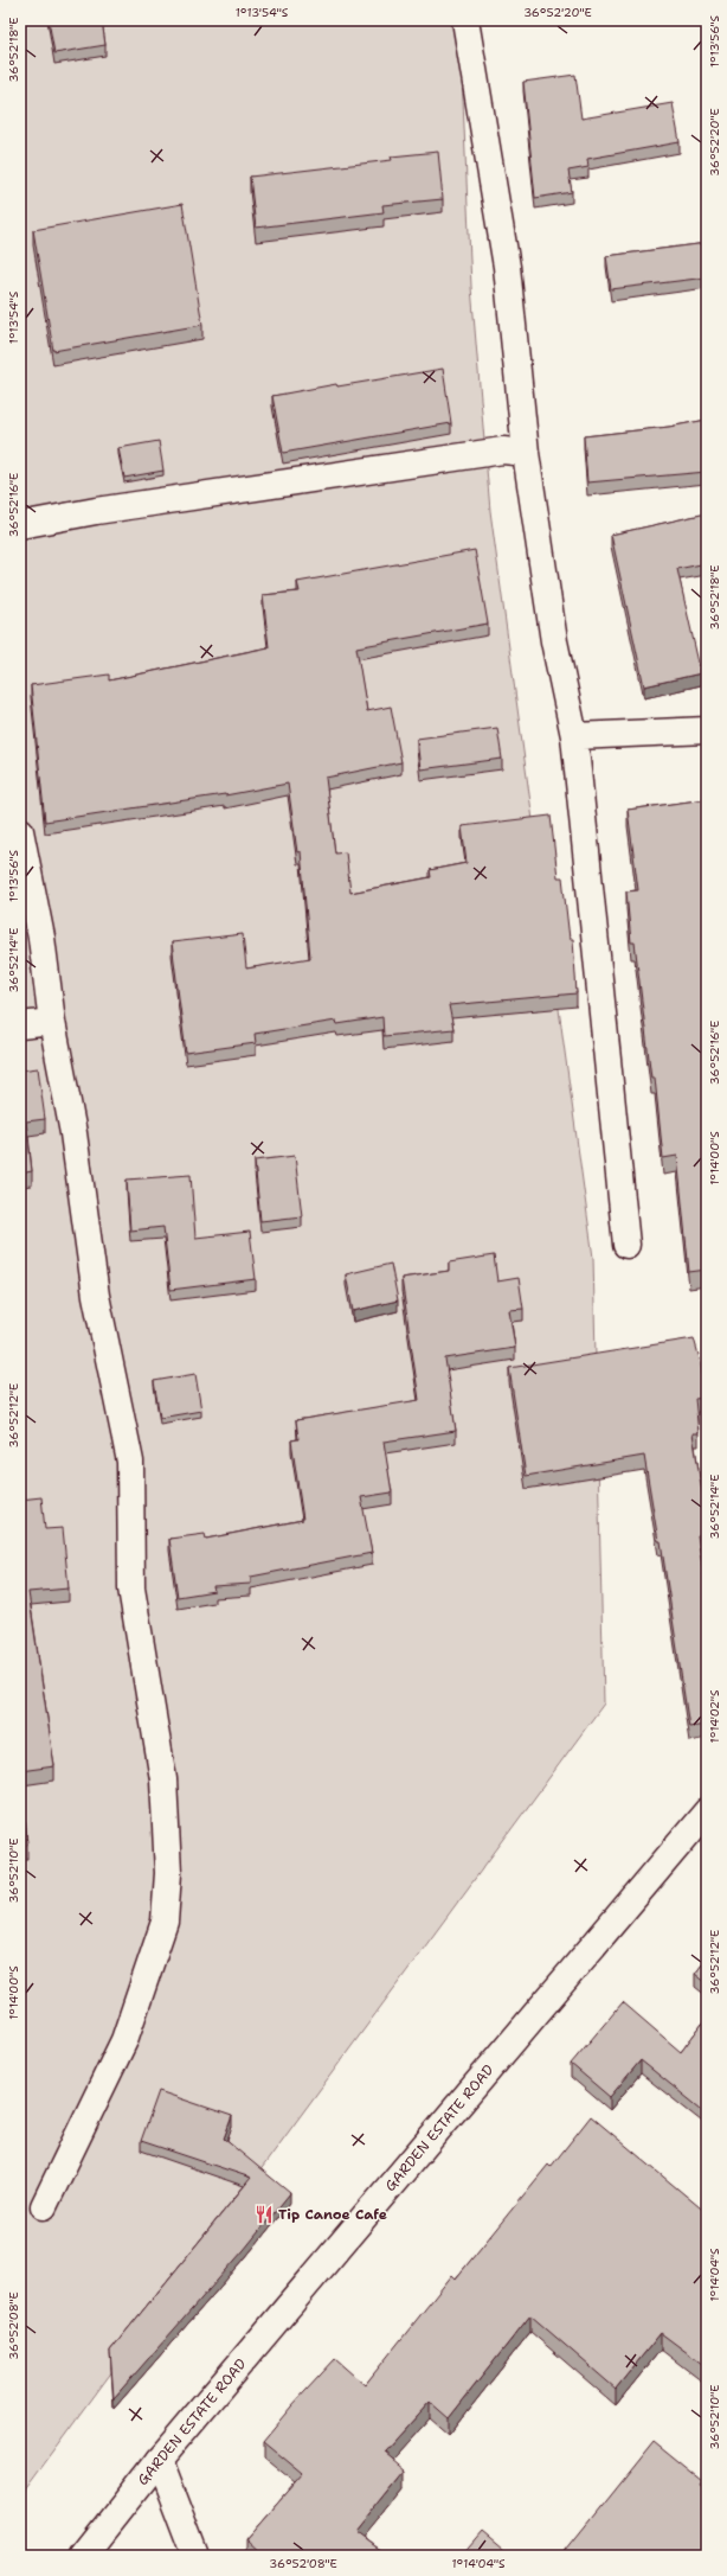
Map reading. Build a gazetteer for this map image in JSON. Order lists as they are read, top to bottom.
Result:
{
  "streets": {
    "street": ["GARDEN ESTATE ROAD"]
  },
  "places": {
    "restaurant": ["Tip Canoe Cafe"]
  },
  "coordinates": [
    "1°13'54\"S",
    "36°52'20\"E",
    "1°13'56\"S",
    "36°52'18\"E",
    "36°52'16\"E",
    "36°52'14\"E",
    "1°14'00\"S",
    "36°52'12\"E",
    "1°14'02\"S",
    "36°52'10\"E",
    "1°14'04\"S",
    "36°52'08\"E"
  ]
}
